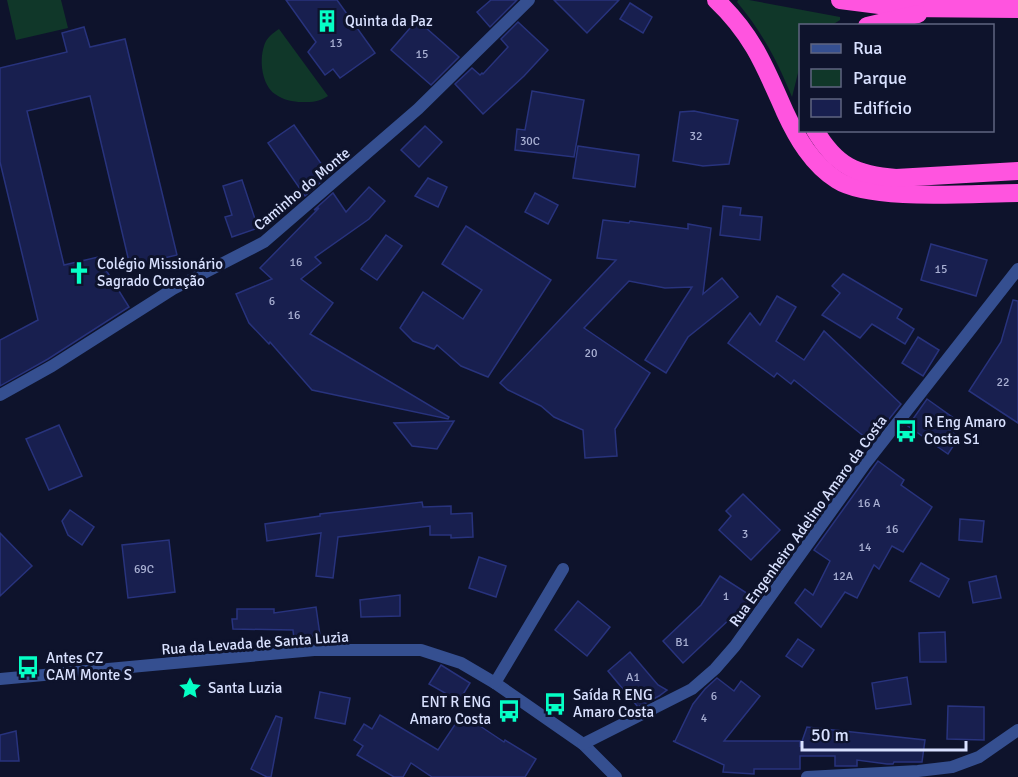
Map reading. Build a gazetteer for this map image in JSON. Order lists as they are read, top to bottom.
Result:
{
  "streets": {
    "street": ["Caminho do Monte", "Rua Engenheiro Adelino Amaro da Costa", "Rua da Levada de Santa Luzia"]
  },
  "crossings": [
    ["Rua Engenheiro Adelino Amaro da Costa", "Rua da Levada de Santa Luzia"]
  ],
  "places": {
    "building": ["Quinta da Paz"],
    "church": ["Colégio Missionário Sagrado Coração"],
    "bus stop": [
      "R Eng Amaro Costa S1",
      "Antes CZ CAM Monte S",
      "Saída R ENG Amaro Costa",
      "ENT R ENG Amaro Costa"
    ],
    "place": ["Santa Luzia"]
  },
  "house_numbers": [
    "13",
    "15",
    "32",
    "30C",
    "16",
    "15",
    "6",
    "16",
    "20",
    "22",
    "16 A",
    "16",
    "3",
    "14",
    "69C",
    "12A",
    "1",
    "B1",
    "A1",
    "6",
    "4"
  ],
  "legend": ["Rua", "Parque", "Edifício"],
  "scale_bar": "50 m"
}
